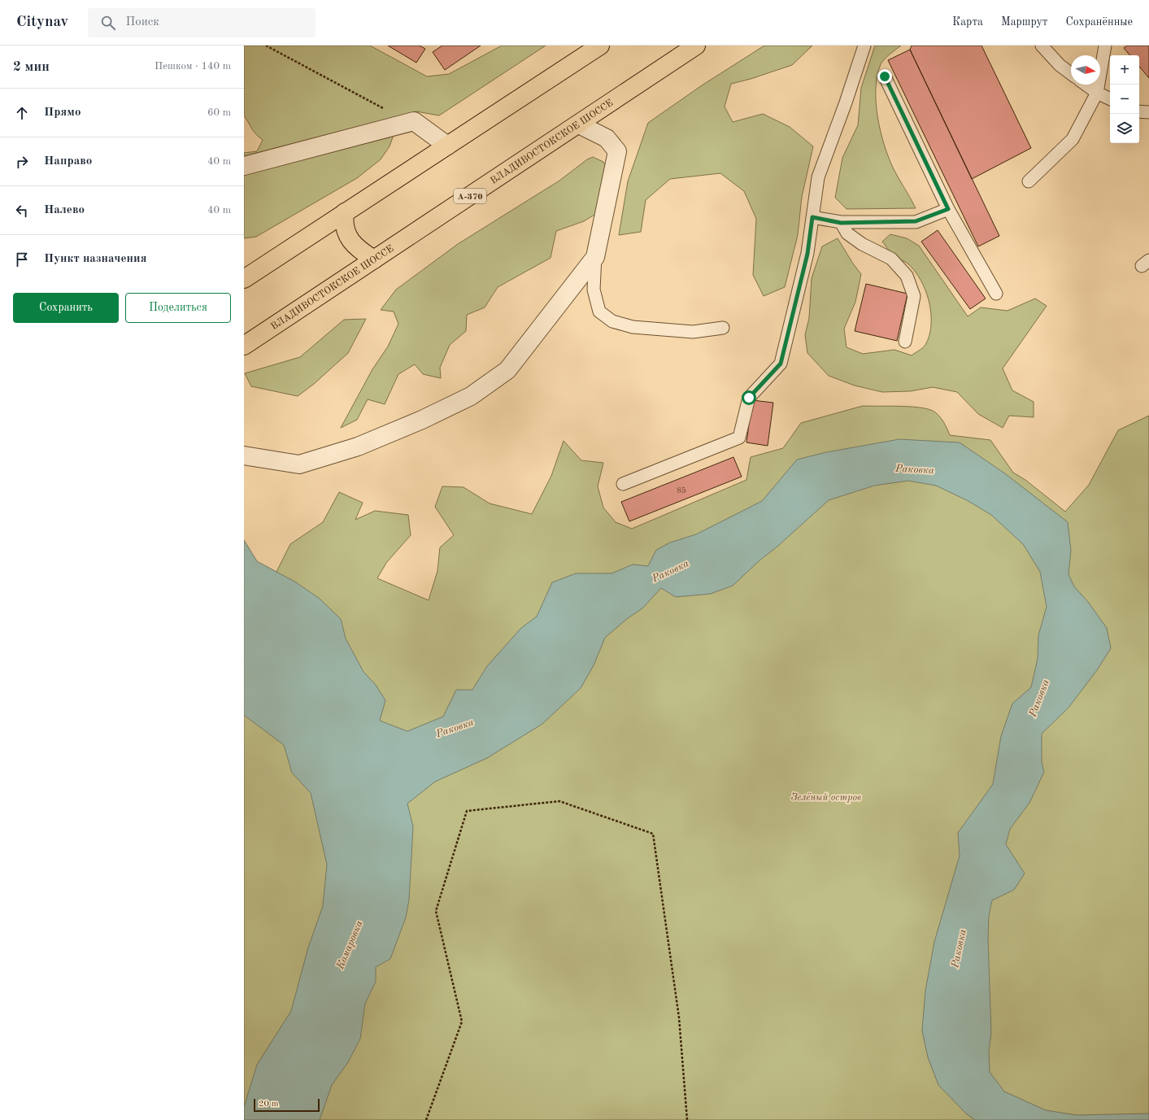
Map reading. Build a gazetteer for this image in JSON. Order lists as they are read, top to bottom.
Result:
{
  "streets": {
    "highway": ["ВЛАДИВОСТОКСКОЕ ШОССЕ", "А-370"]
  },
  "water": ["Раковка", "Комаровка"],
  "parks": ["Зелёный остров"],
  "house_numbers": ["85"],
  "scale_bar": "20 m",
  "north": "right",
  "page": {
    "header": "Citynav",
    "search": "Поиск",
    "nav": ["Карта", "Маршрут", "Сохранённые"],
    "heading": ["2 мин", "Пешком · 140 m"],
    "map_buttons": ["+", "−"],
    "list": [
      ["Прямо", "60 m"],
      ["Направо", "40 m"],
      ["Налево", "40 m"],
      "Пункт назначения"
    ],
    "buttons": ["Сохранить", "Поделиться"],
    "scale": "20 m"
  }
}
